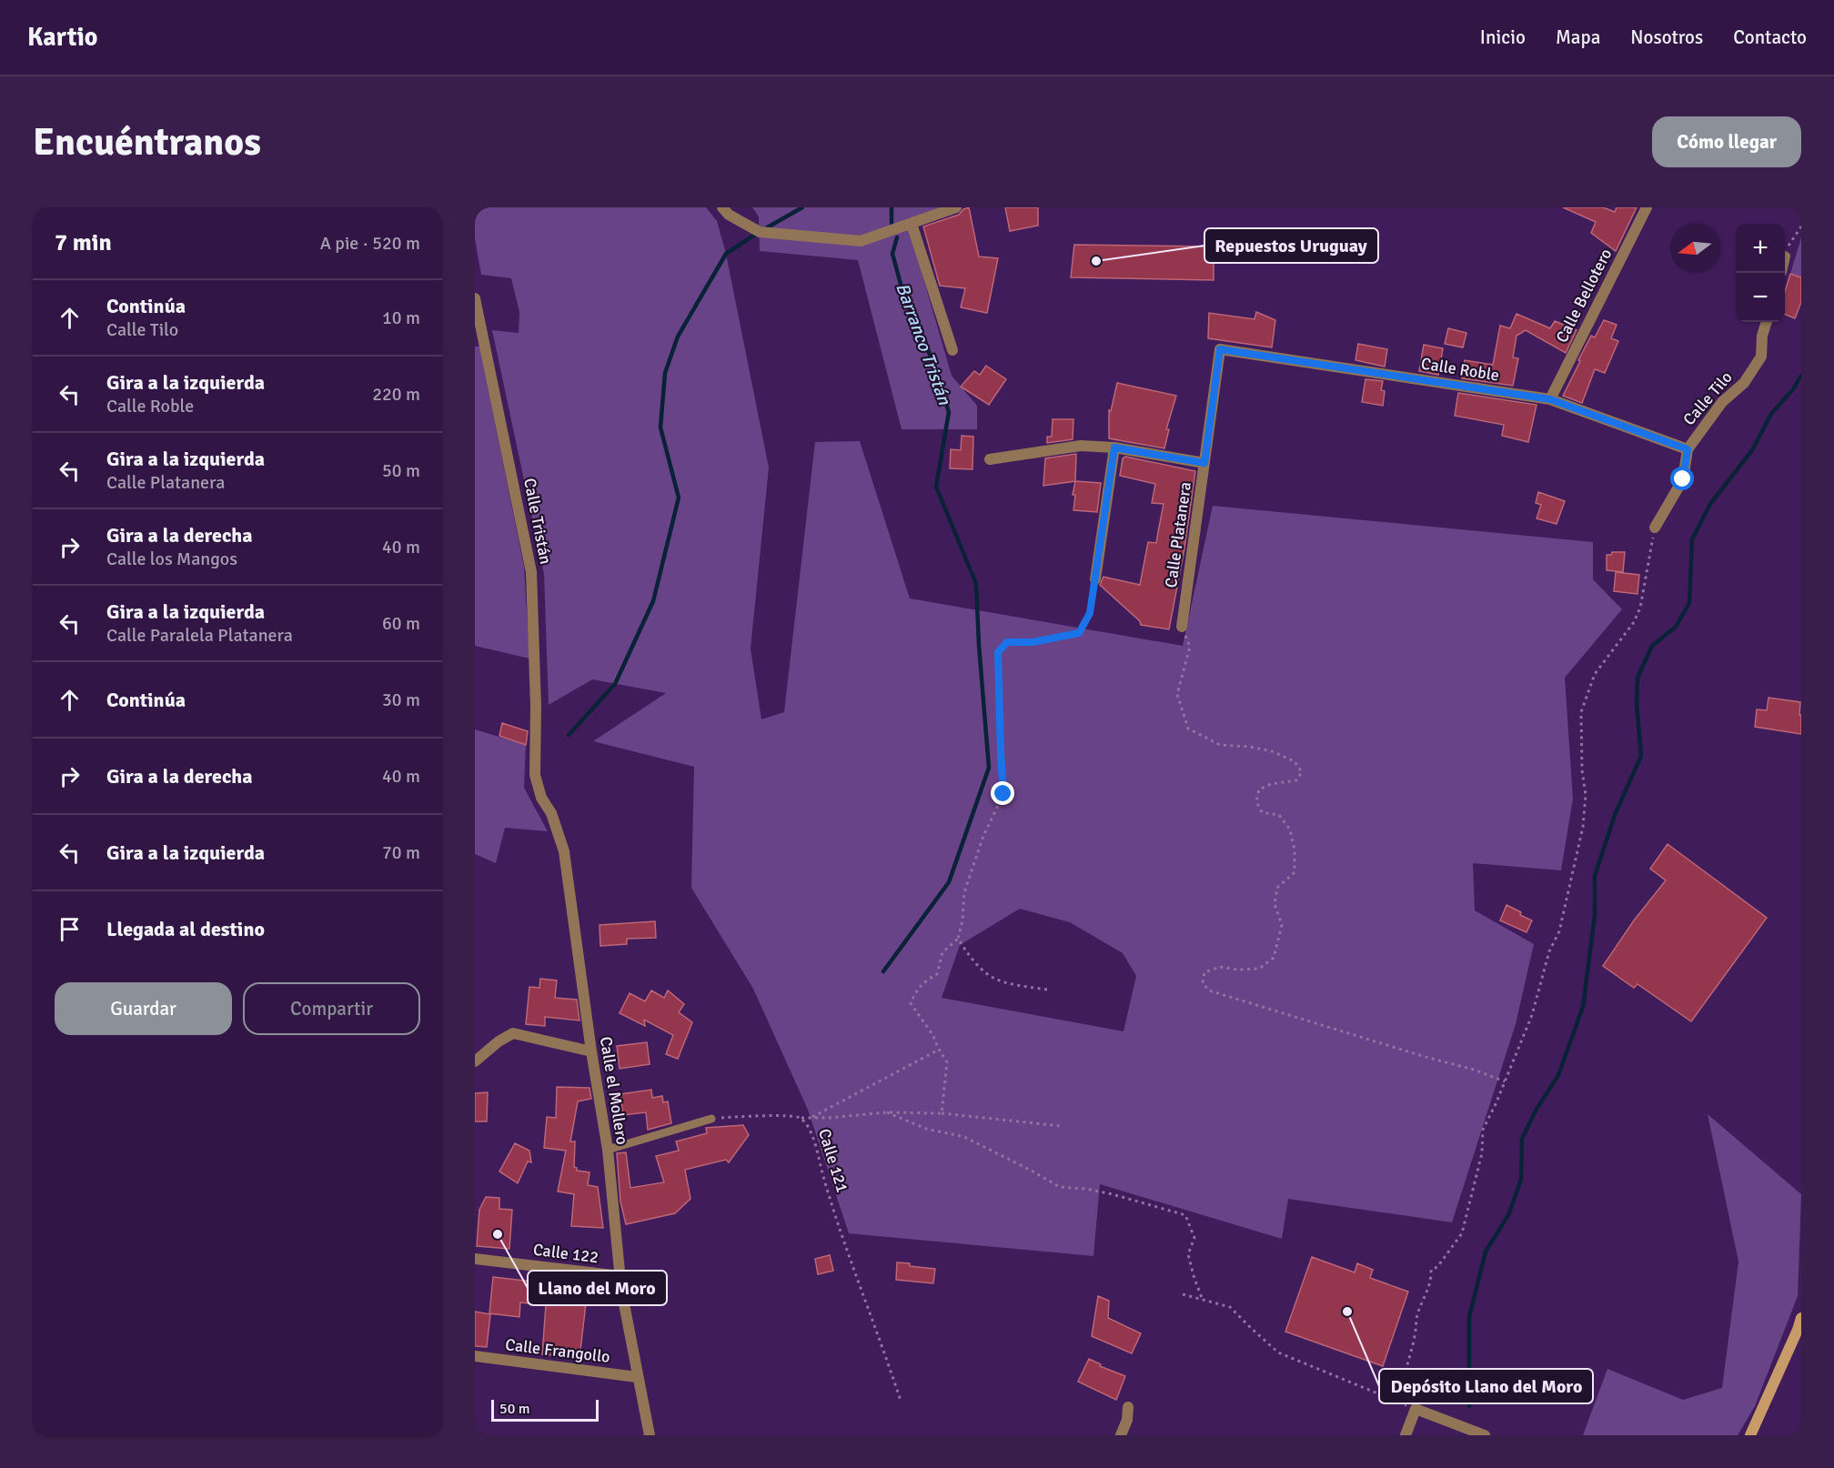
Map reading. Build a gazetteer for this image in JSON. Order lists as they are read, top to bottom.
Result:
{
  "streets": {
    "street": [
      "Calle Bellotero",
      "Calle Roble",
      "Calle Tilo",
      "Calle Tristán",
      "Calle Platanera",
      "Calle el Mollero",
      "Calle 122",
      "Calle Frangollo"
    ],
    "path": ["Calle 121"]
  },
  "crossings": [
    ["Calle Bellotero", "Calle Roble"],
    ["Calle Roble", "Calle Tilo"],
    ["Calle Roble", "Calle Platanera"],
    ["Calle Tristán", "Calle el Mollero"],
    ["Calle el Mollero", "Calle 122"],
    ["Calle el Mollero", "Calle Frangollo"]
  ],
  "water": ["Barranco Tristán"],
  "places": ["Repuestos Uruguay", "Llano del Moro", "Depósito Llano del Moro"],
  "scale_bar": "50 m",
  "north": "left",
  "page": {
    "header": "Kartio",
    "nav": [
      "Inicio",
      "Mapa",
      "Nosotros",
      "Contacto"
    ],
    "buttons": [
      "Cómo llegar",
      ["Guardar", "Compartir"]
    ],
    "title": "Encuéntranos",
    "heading": ["7 min", "A pie · 520 m"],
    "map_buttons": ["+", "−"],
    "list": [
      ["Continúa", "Calle Tilo", "10 m"],
      ["Gira a la izquierda", "Calle Roble", "220 m"],
      ["Gira a la izquierda", "Calle Platanera", "50 m"],
      ["Gira a la derecha", "Calle los Mangos", "40 m"],
      ["Gira a la izquierda", "Calle Paralela Platanera", "60 m"],
      ["Continúa", "30 m"],
      ["Gira a la derecha", "40 m"],
      ["Gira a la izquierda", "70 m"],
      "Llegada al destino"
    ],
    "scale": "50 m"
  }
}
